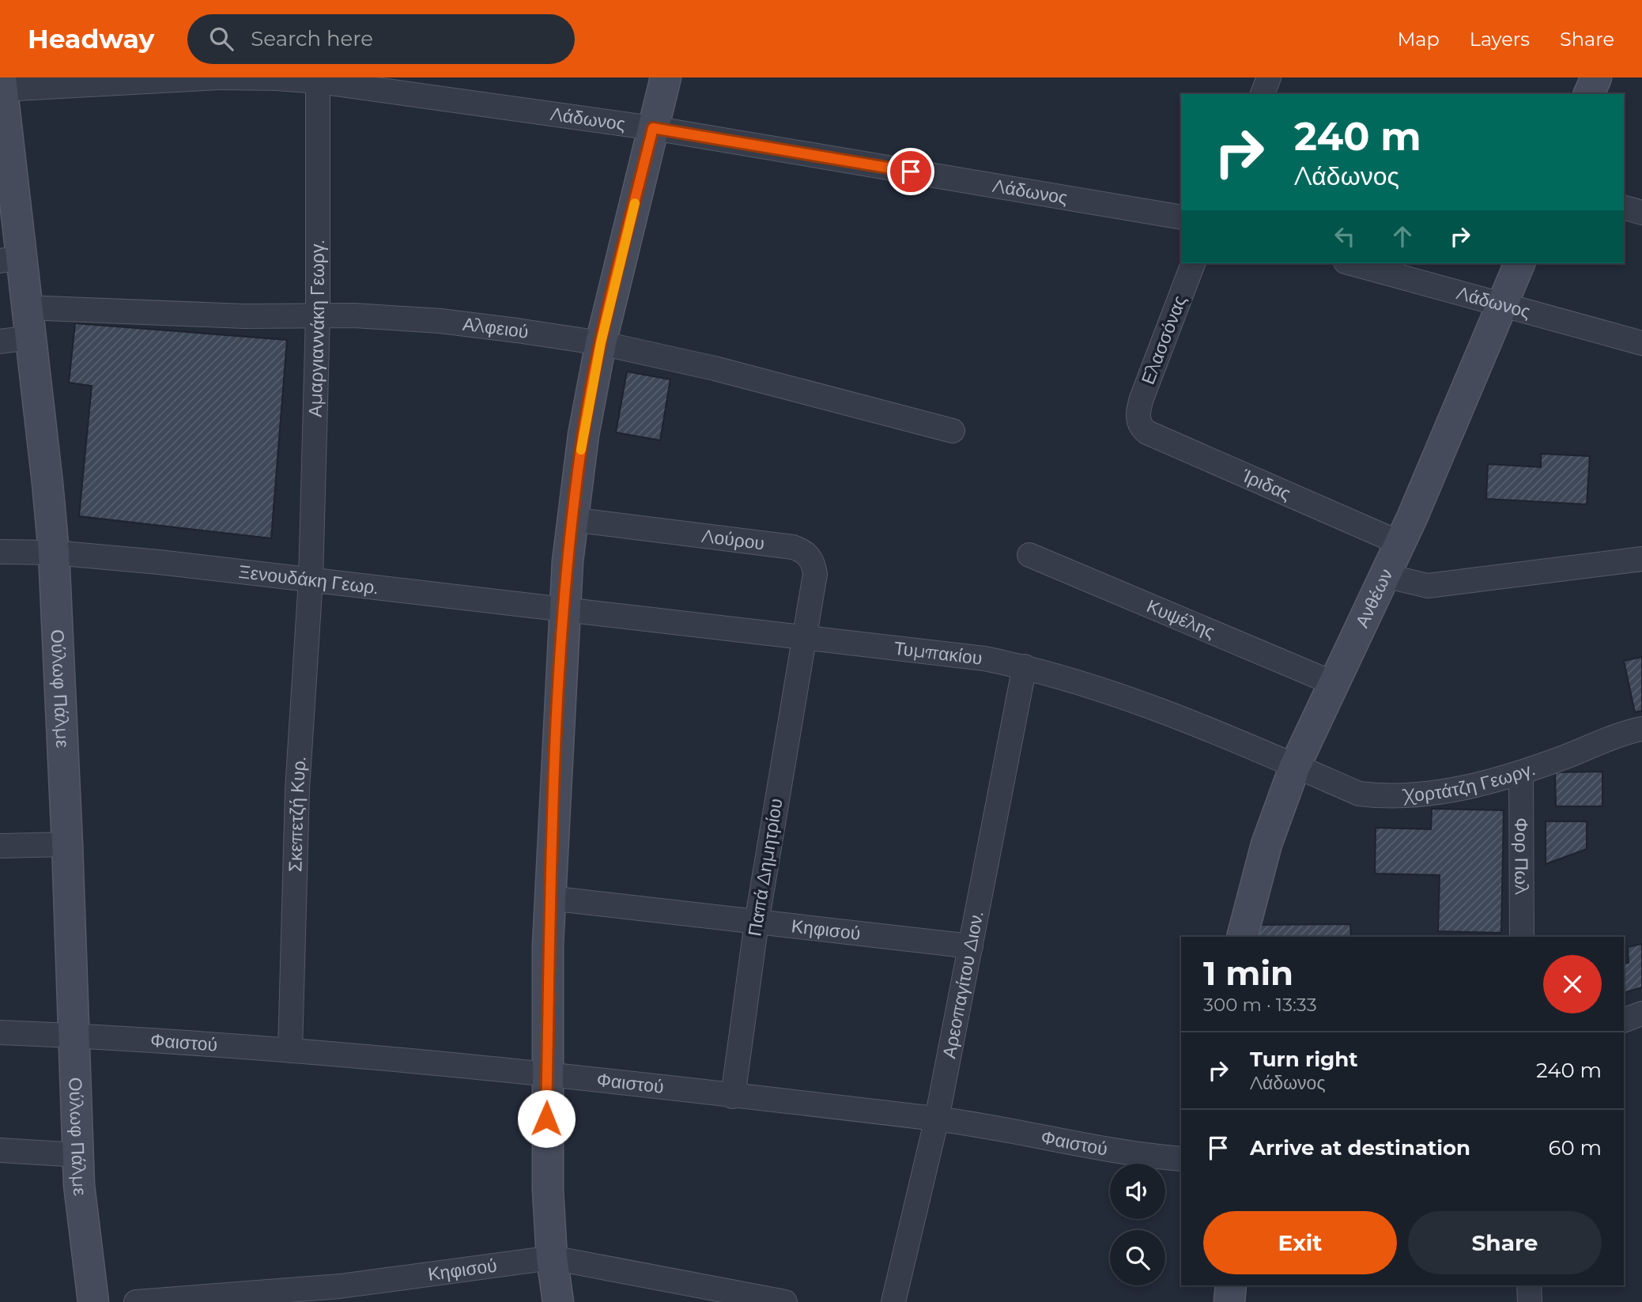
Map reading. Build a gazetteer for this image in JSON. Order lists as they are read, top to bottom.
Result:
{
  "streets": {
    "street": [
      "Λάδωνος",
      "Αμαργιαννάκη Γεωργ.",
      "Αλφειού",
      "Ελασσόνας",
      "Ίριδας",
      "Λούρου",
      "Ξενουδάκη Γεωρ.",
      "Ανθέων",
      "Κυψέλης",
      "Τυμπακίου",
      "Ούλωφ Πάλμε",
      "Χορτάτζη Γεωργ.",
      "Σκεπετζή Κυρ.",
      "Φορ Πωλ",
      "Παπά Δημητρίου",
      "Κηφισού",
      "Αρεοπαγίτου Διον.",
      "Φαιστού"
    ]
  },
  "crossings": [
    ["Λάδωνος", "Αμαργιαννάκη Γεωργ."],
    ["Λάδωνος", "Ανθέων"],
    ["Λάδωνος", "Ούλωφ Πάλμε"],
    ["Αμαργιαννάκη Γεωργ.", "Αλφειού"],
    ["Αμαργιαννάκη Γεωργ.", "Ξενουδάκη Γεωρ."],
    ["Αμαργιαννάκη Γεωργ.", "Σκεπετζή Κυρ."],
    ["Αλφειού", "Ούλωφ Πάλμε"],
    ["Ελασσόνας", "Ίριδας"],
    ["Ίριδας", "Ανθέων"],
    ["Λούρου", "Τυμπακίου"],
    ["Λούρου", "Παπά Δημητρίου"],
    ["Ξενουδάκη Γεωρ.", "Τυμπακίου"],
    ["Ξενουδάκη Γεωρ.", "Ούλωφ Πάλμε"],
    ["Ξενουδάκη Γεωρ.", "Σκεπετζή Κυρ."],
    ["Ανθέων", "Κυψέλης"],
    ["Ανθέων", "Τυμπακίου"],
    ["Ανθέων", "Χορτάτζη Γεωργ."],
    ["Τυμπακίου", "Χορτάτζη Γεωργ."],
    ["Τυμπακίου", "Παπά Δημητρίου"],
    ["Τυμπακίου", "Αρεοπαγίτου Διον."],
    ["Ούλωφ Πάλμε", "Φαιστού"],
    ["Χορτάτζη Γεωργ.", "Φορ Πωλ"],
    ["Σκεπετζή Κυρ.", "Φαιστού"],
    ["Παπά Δημητρίου", "Κηφισού"],
    ["Παπά Δημητρίου", "Φαιστού"],
    ["Κηφισού", "Αρεοπαγίτου Διον."],
    ["Αρεοπαγίτου Διον.", "Φαιστού"]
  ],
  "page": {
    "header": "Headway",
    "search": "Search here",
    "nav": ["Map", "Layers", "Share"],
    "turn": ["240 m", "Λάδωνος"],
    "heading": ["1 min", "300 m · 13:33"],
    "list": [
      {
        "name": "Turn right",
        "note": "Λάδωνος",
        "value": "240 m"
      },
      {
        "name": "Arrive at destination",
        "value": "60 m"
      }
    ],
    "buttons": ["Exit", "Share"]
  }
}
